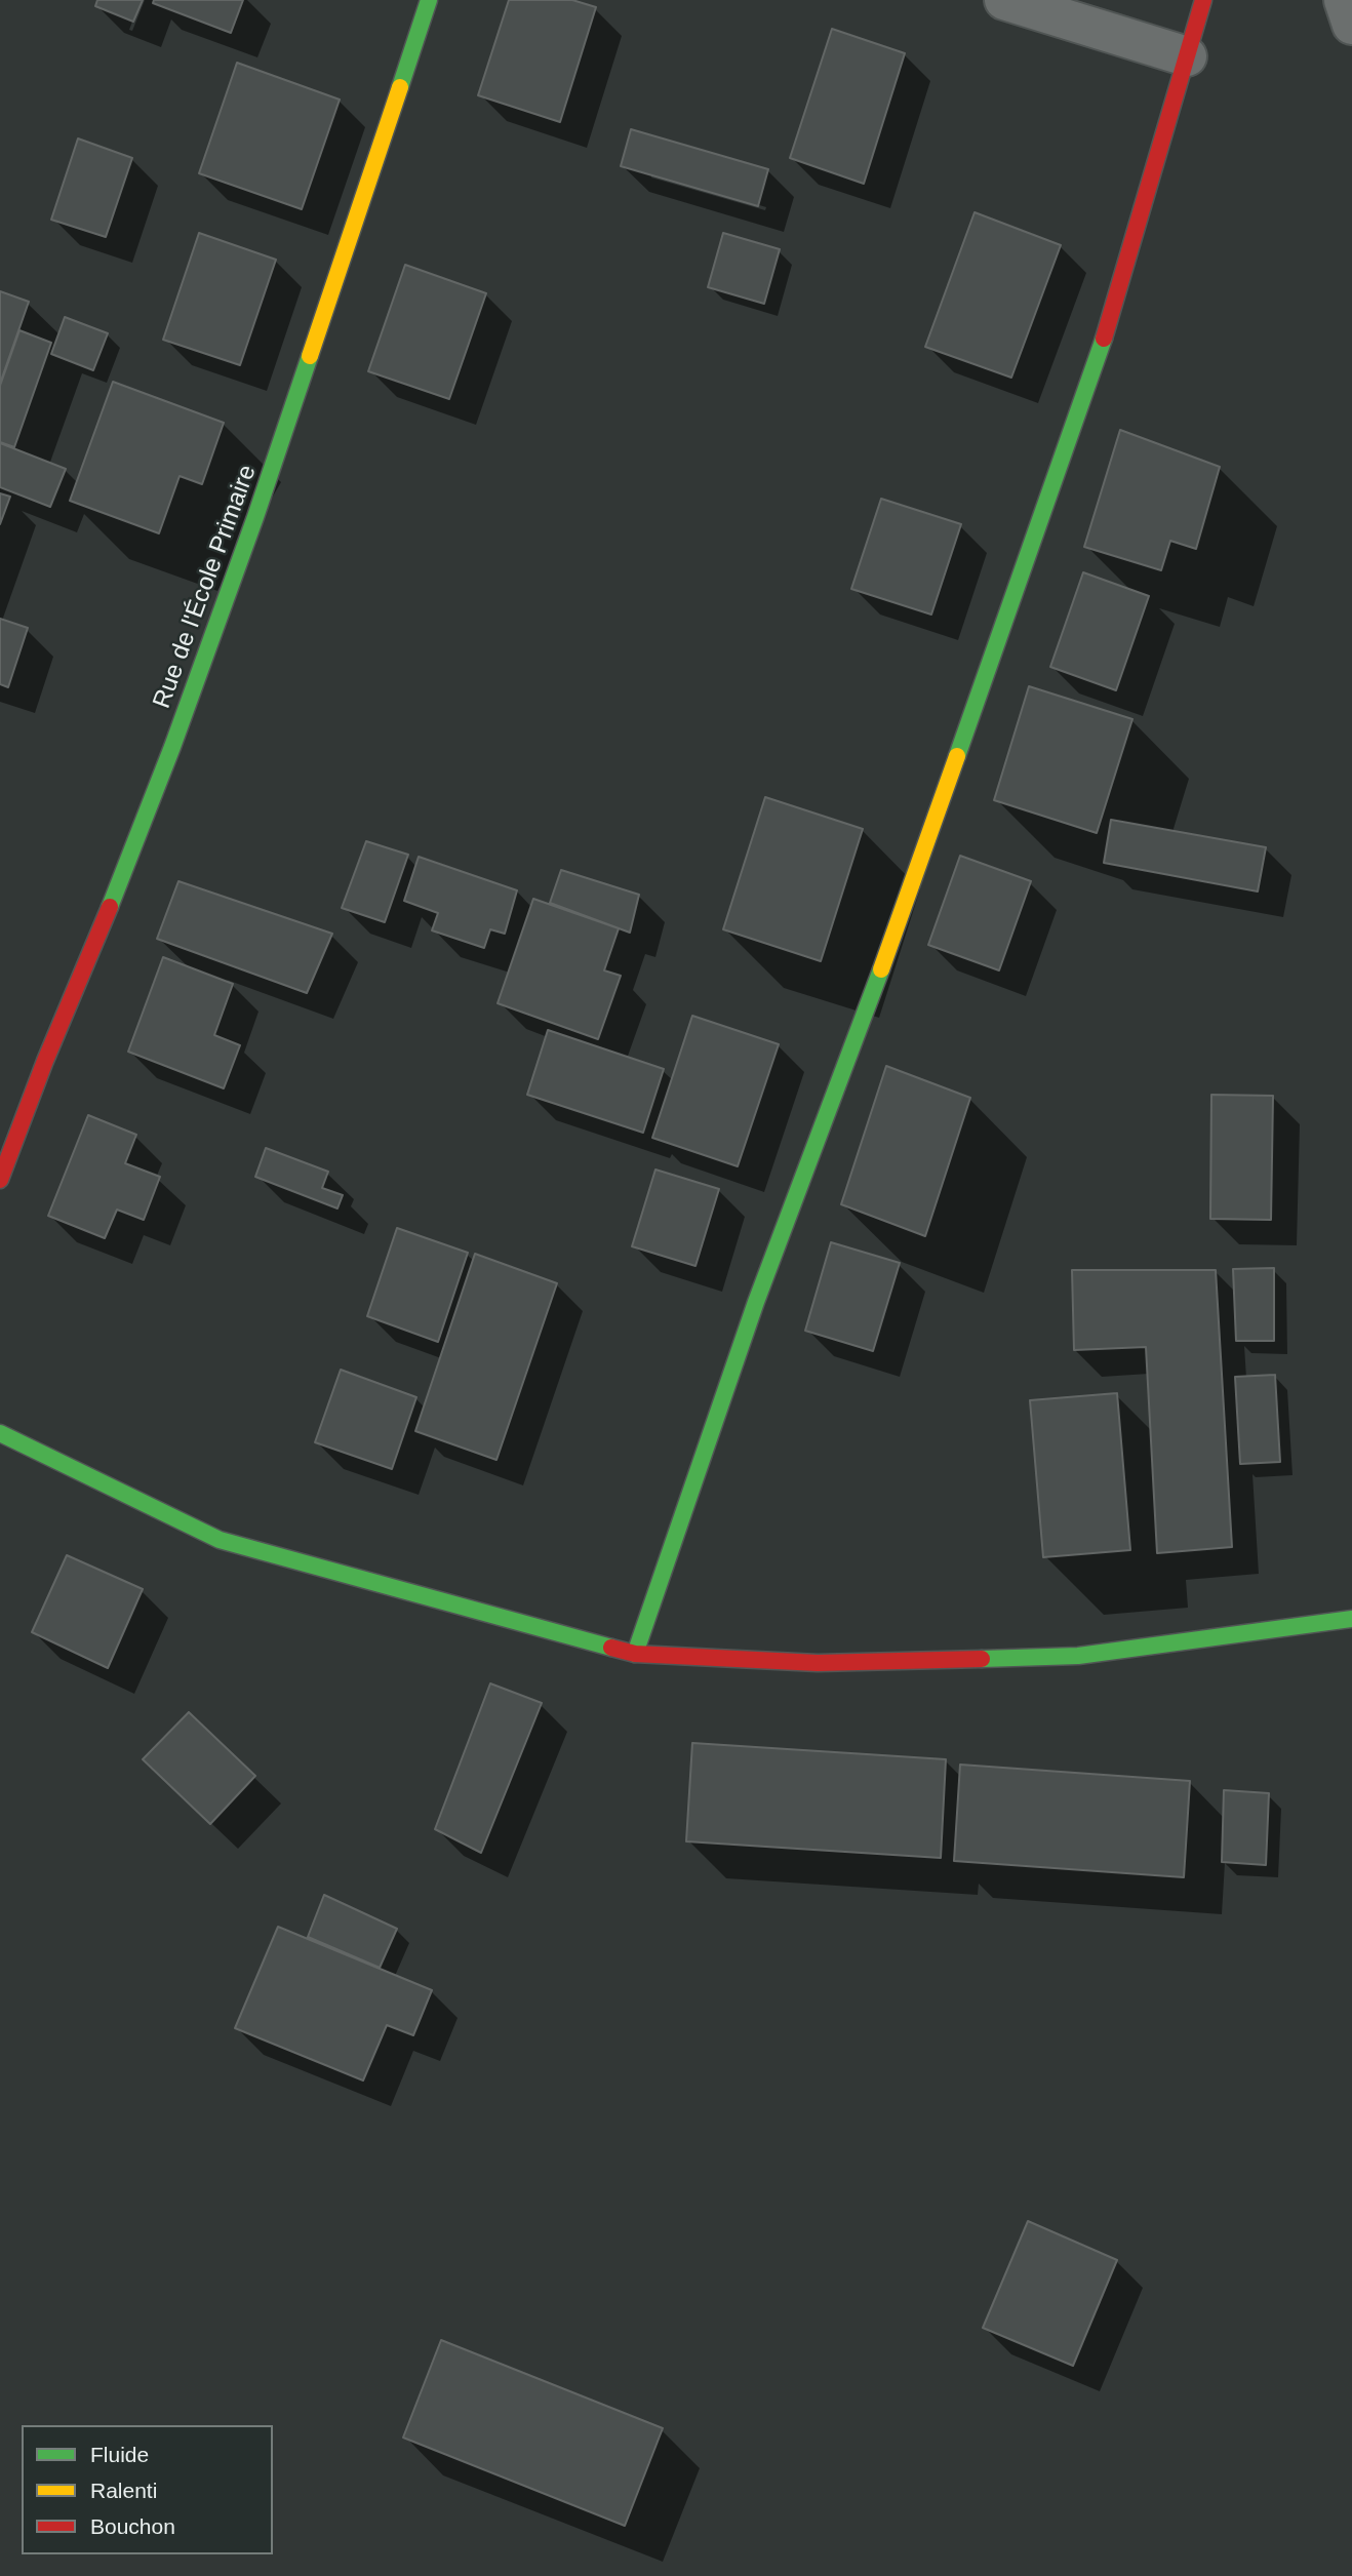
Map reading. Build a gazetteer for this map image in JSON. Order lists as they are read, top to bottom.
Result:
{
  "streets": {
    "street": ["Rue de l'École Primaire"]
  },
  "legend": ["Fluide", "Ralenti", "Bouchon"]
}
